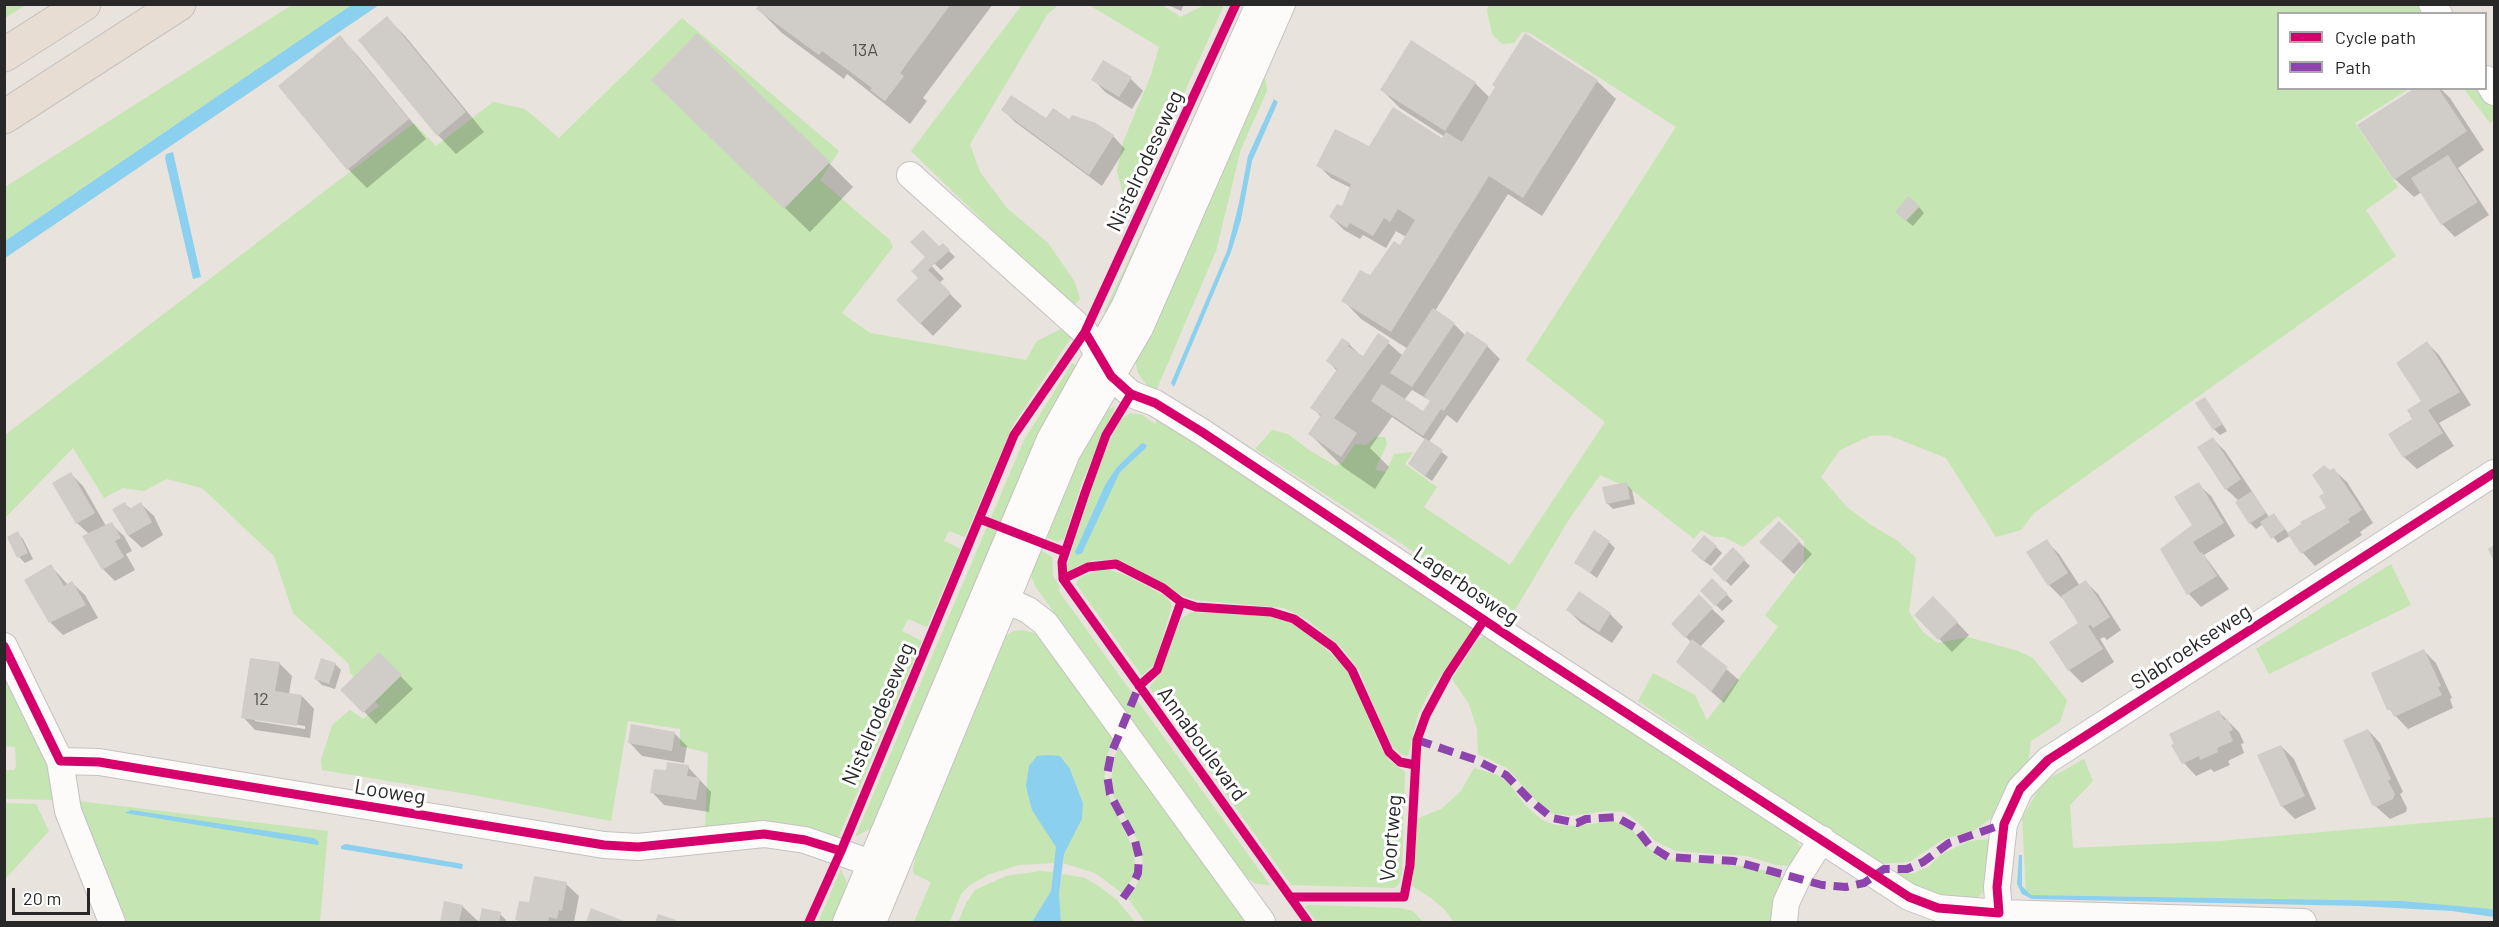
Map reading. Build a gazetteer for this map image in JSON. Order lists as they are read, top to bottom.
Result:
{
  "streets": {
    "street": [
      "Nistelrodeseweg",
      "Lagerbosweg",
      "Slabroekseweg",
      "Looweg"
    ],
    "cycle path": ["Annaboulevard", "Voortweg"]
  },
  "crossings": [
    ["Nistelrodeseweg", "Lagerbosweg"],
    ["Nistelrodeseweg", "Looweg"]
  ],
  "house_numbers": ["13A", "12"],
  "legend": ["Cycle path", "Path"],
  "scale_bar": "20 m"
}
